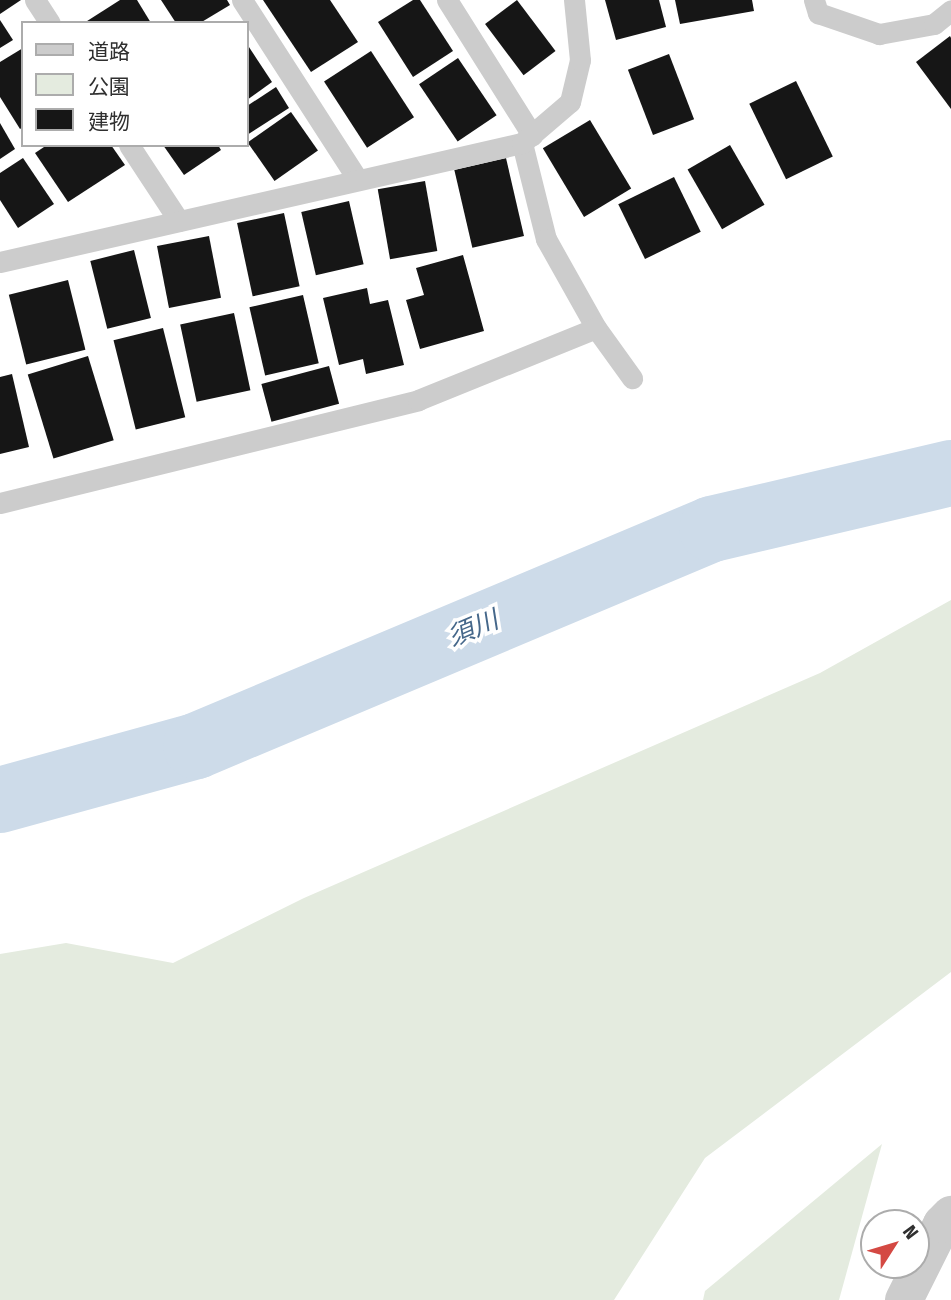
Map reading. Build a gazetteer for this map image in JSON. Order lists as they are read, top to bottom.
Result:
{
  "water": ["須川"],
  "legend": ["道路", "公園", "建物"],
  "north": "top right"
}
